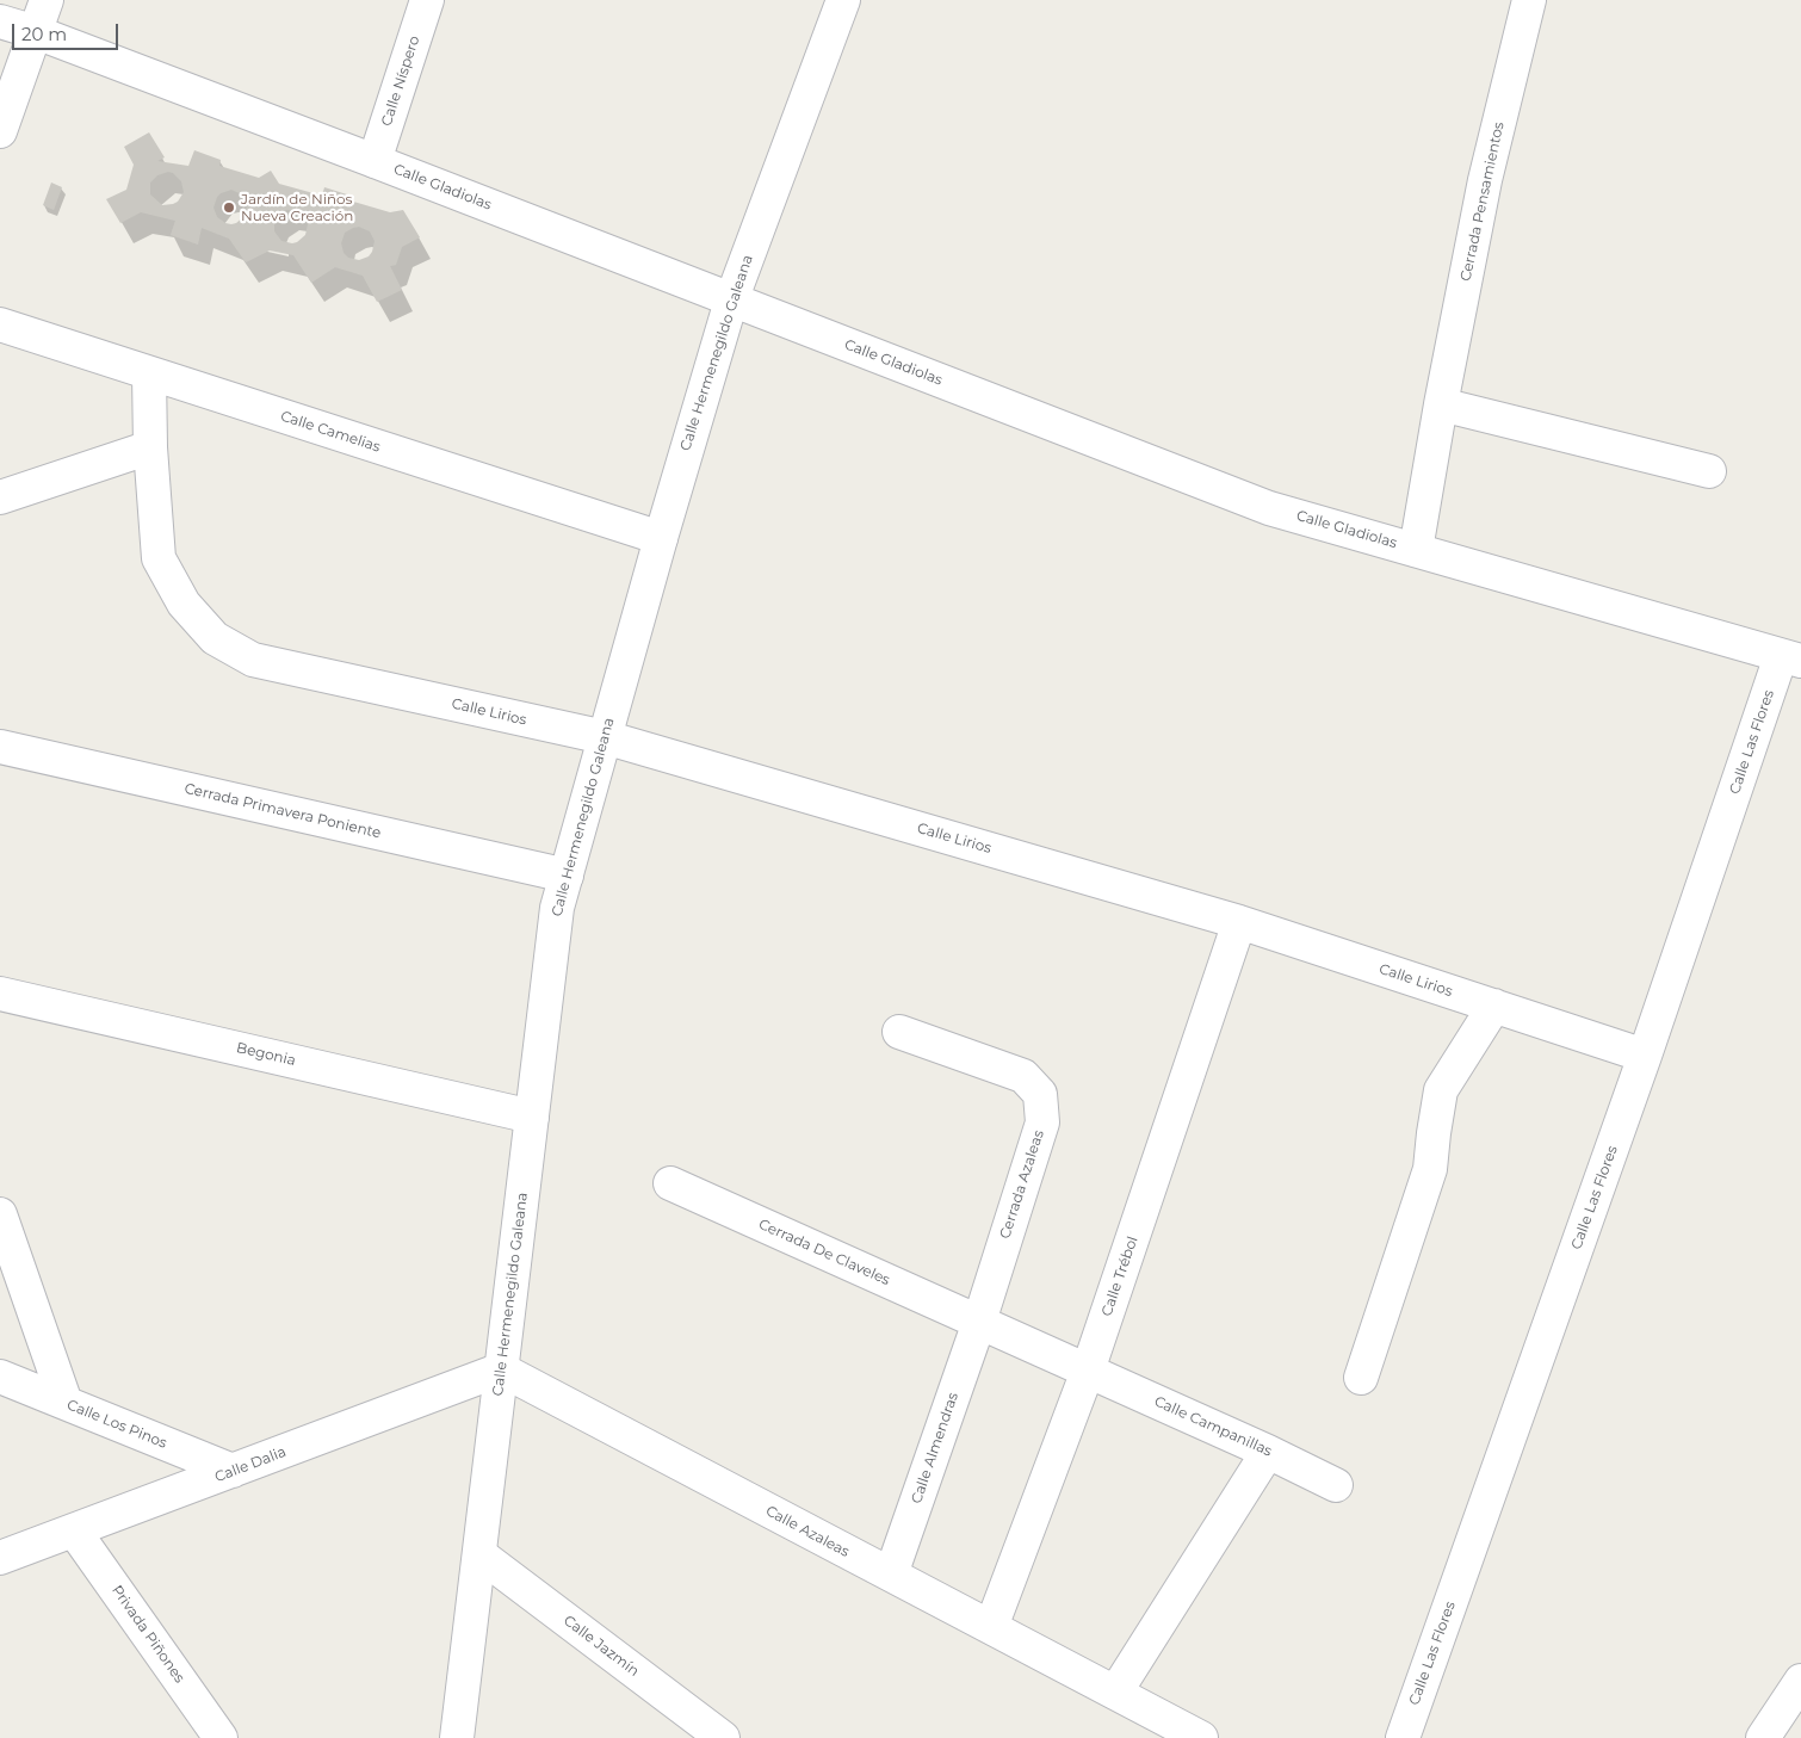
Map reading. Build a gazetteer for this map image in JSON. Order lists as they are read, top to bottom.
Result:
{
  "streets": {
    "street": [
      "Calle Níspero",
      "Calle Gladiolas",
      "Cerrada Pensamientos",
      "Calle Hermenegildo Galeana",
      "Calle Camelias",
      "Calle Lirios",
      "Calle Las Flores",
      "Cerrada Primavera Poniente",
      "Begonia",
      "Cerrada Azaleas",
      "Cerrada De Claveles",
      "Calle Trébol",
      "Calle Los Pinos",
      "Calle Campanillas",
      "Calle Almendras",
      "Calle Dalia",
      "Calle Azaleas",
      "Privada Piñones",
      "Calle Jazmín"
    ]
  },
  "crossings": [
    ["Calle Níspero", "Calle Gladiolas"],
    ["Calle Gladiolas", "Cerrada Pensamientos"],
    ["Calle Gladiolas", "Calle Hermenegildo Galeana"],
    ["Calle Gladiolas", "Calle Las Flores"],
    ["Calle Hermenegildo Galeana", "Calle Camelias"],
    ["Calle Hermenegildo Galeana", "Calle Lirios"],
    ["Calle Hermenegildo Galeana", "Cerrada Primavera Poniente"],
    ["Calle Hermenegildo Galeana", "Begonia"],
    ["Calle Hermenegildo Galeana", "Calle Dalia"],
    ["Calle Hermenegildo Galeana", "Calle Azaleas"],
    ["Calle Hermenegildo Galeana", "Calle Jazmín"],
    ["Calle Camelias", "Calle Lirios"],
    ["Calle Lirios", "Calle Las Flores"],
    ["Calle Lirios", "Calle Trébol"],
    ["Cerrada Azaleas", "Cerrada De Claveles"],
    ["Cerrada Azaleas", "Calle Almendras"],
    ["Cerrada De Claveles", "Calle Trébol"],
    ["Cerrada De Claveles", "Calle Campanillas"],
    ["Cerrada De Claveles", "Calle Almendras"],
    ["Calle Trébol", "Calle Campanillas"],
    ["Calle Trébol", "Calle Azaleas"],
    ["Calle Los Pinos", "Calle Dalia"],
    ["Calle Almendras", "Calle Azaleas"],
    ["Calle Dalia", "Calle Azaleas"],
    ["Calle Dalia", "Privada Piñones"]
  ],
  "places": ["Jardín de Niños Nueva Creación"],
  "scale_bar": "20 m"
}
